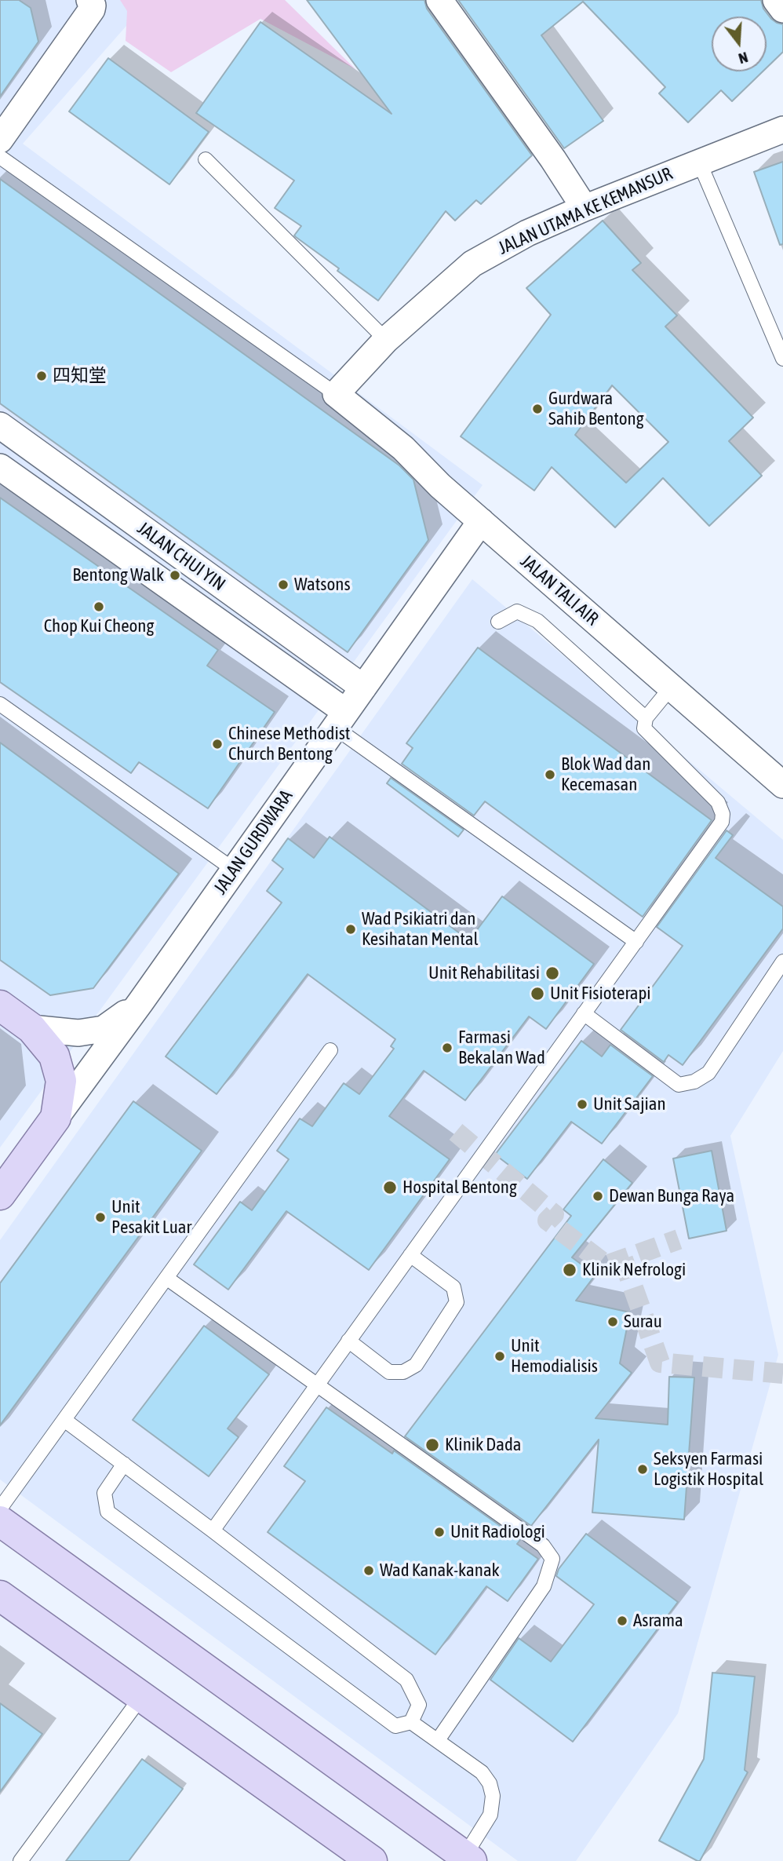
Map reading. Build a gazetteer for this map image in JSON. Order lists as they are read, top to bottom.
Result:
{
  "streets": {
    "street": [
      "JALAN UTAMA KE KEMANSUR",
      "JALAN CHUI YIN",
      "JALAN TALI AIR",
      "JALAN GURDWARA"
    ]
  },
  "crossings": [
    ["JALAN UTAMA KE KEMANSUR", "JALAN TALI AIR"],
    ["JALAN CHUI YIN", "JALAN GURDWARA"],
    ["JALAN TALI AIR", "JALAN GURDWARA"]
  ],
  "places": [
    "四知堂",
    "Gurdwara Sahib Bentong",
    "Bentong Walk",
    "Watsons",
    "Chop Kui Cheong",
    "Chinese Methodist Church Bentong",
    "Blok Wad dan Kecemasan",
    "Wad Psikiatri dan Kesihatan Mental",
    "Unit Rehabilitasi",
    "Unit Fisioterapi",
    "Farmasi Bekalan Wad",
    "Unit Sajian",
    "Hospital Bentong",
    "Dewan Bunga Raya",
    "Unit Pesakit Luar",
    "Klinik Nefrologi",
    "Surau",
    "Unit Hemodialisis",
    "Klinik Dada",
    "Seksyen Farmasi Logistik Hospital",
    "Unit Radiologi",
    "Wad Kanak-kanak",
    "Asrama"
  ],
  "north": "bottom"
}
